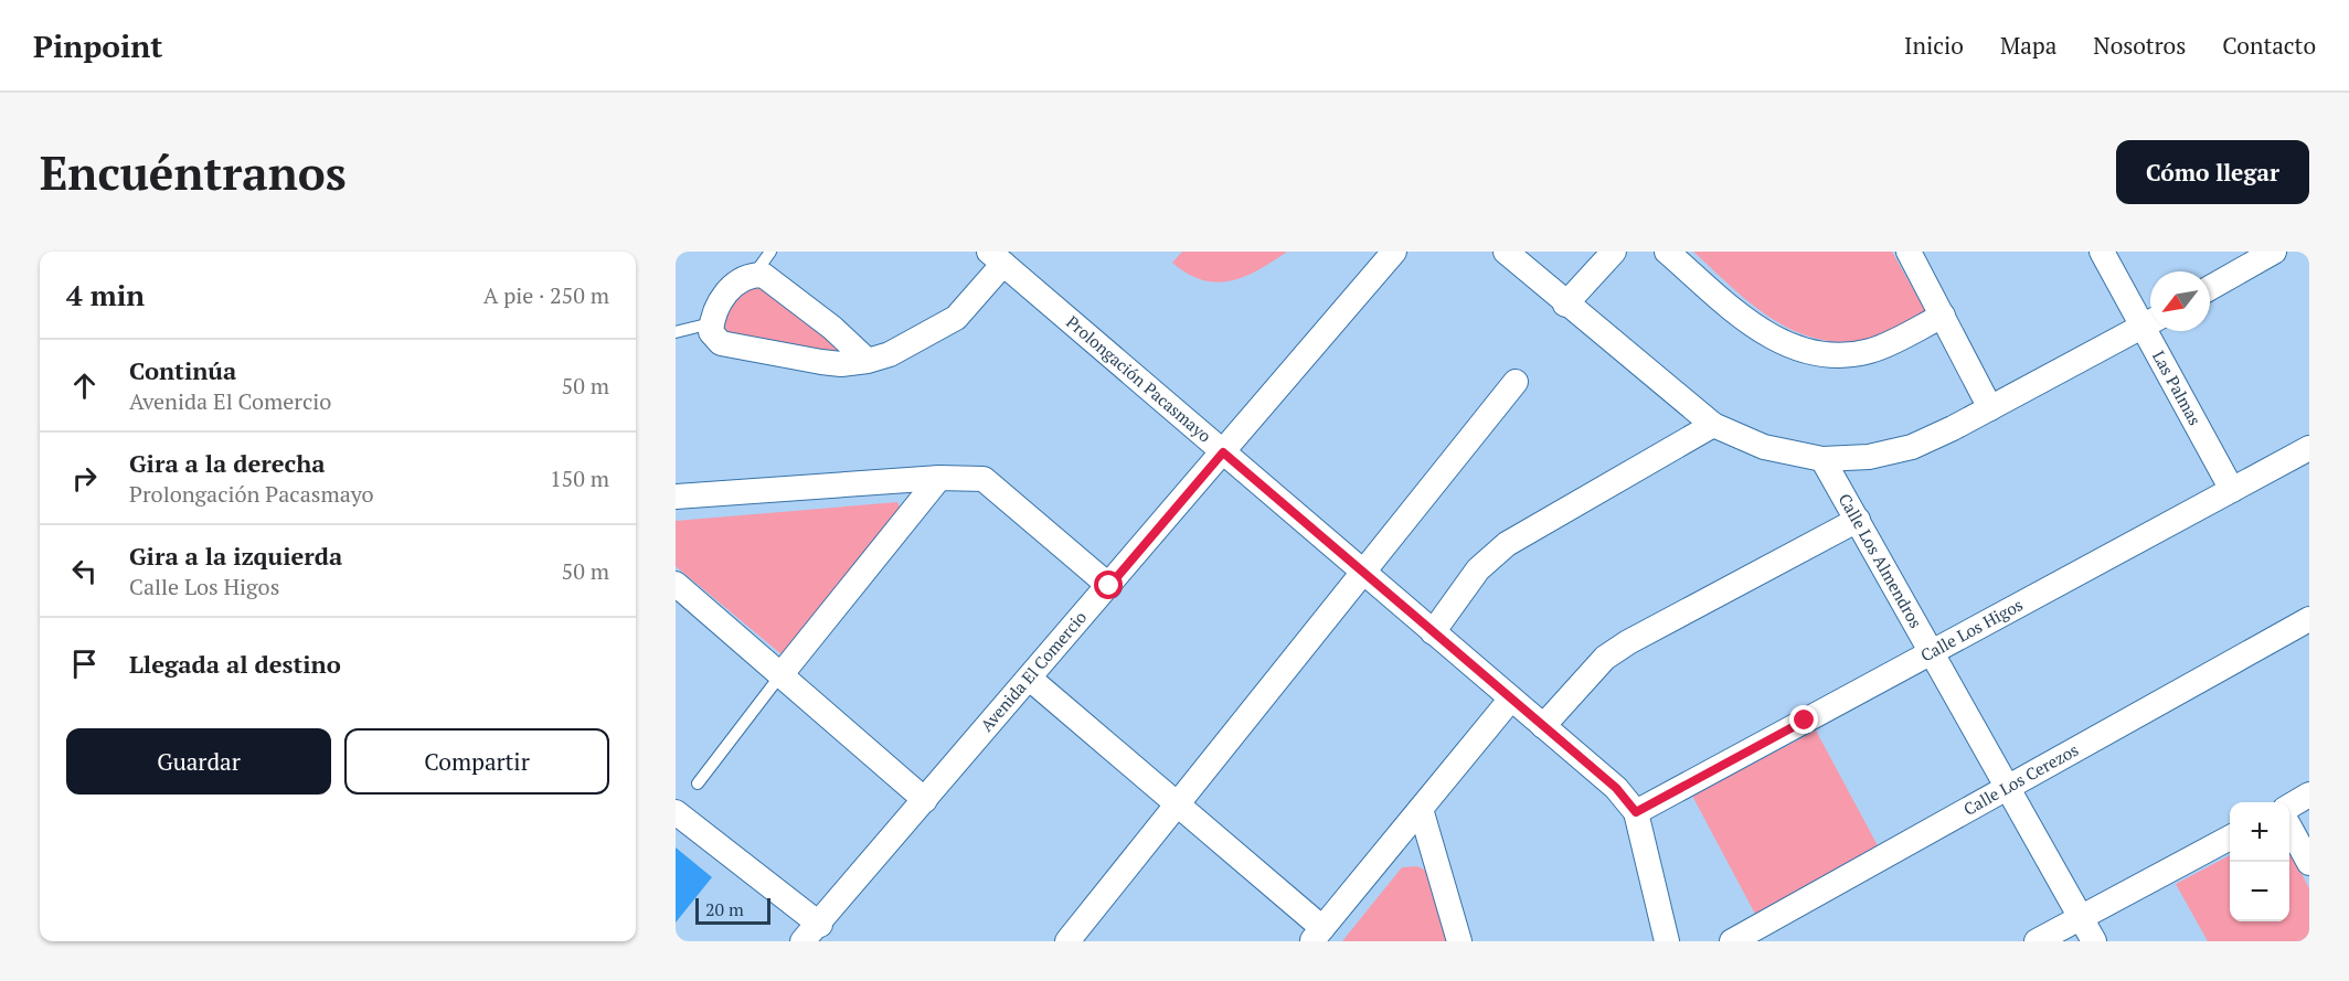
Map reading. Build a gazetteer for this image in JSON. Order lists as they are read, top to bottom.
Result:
{
  "streets": {
    "street": [
      "Prolongación Pacasmayo",
      "Las Palmas",
      "Calle Los Almendros",
      "Calle Los Higos",
      "Avenida El Comercio",
      "Calle Los Cerezos"
    ]
  },
  "crossings": [
    ["Prolongación Pacasmayo", "Calle Los Higos"],
    ["Prolongación Pacasmayo", "Avenida El Comercio"],
    ["Las Palmas", "Calle Los Higos"],
    ["Calle Los Almendros", "Calle Los Higos"],
    ["Calle Los Almendros", "Calle Los Cerezos"]
  ],
  "scale_bar": "20 m",
  "north": "bottom left",
  "page": {
    "header": "Pinpoint",
    "nav": [
      "Inicio",
      "Mapa",
      "Nosotros",
      "Contacto"
    ],
    "buttons": [
      "Cómo llegar",
      ["Guardar", "Compartir"]
    ],
    "title": "Encuéntranos",
    "heading": ["4 min", "A pie · 250 m"],
    "list": [
      ["Continúa", "Avenida El Comercio", "50 m"],
      ["Gira a la derecha", "Prolongación Pacasmayo", "150 m"],
      ["Gira a la izquierda", "Calle Los Higos", "50 m"],
      "Llegada al destino"
    ],
    "map_buttons": ["+", "−"],
    "scale": "20 m"
  }
}
